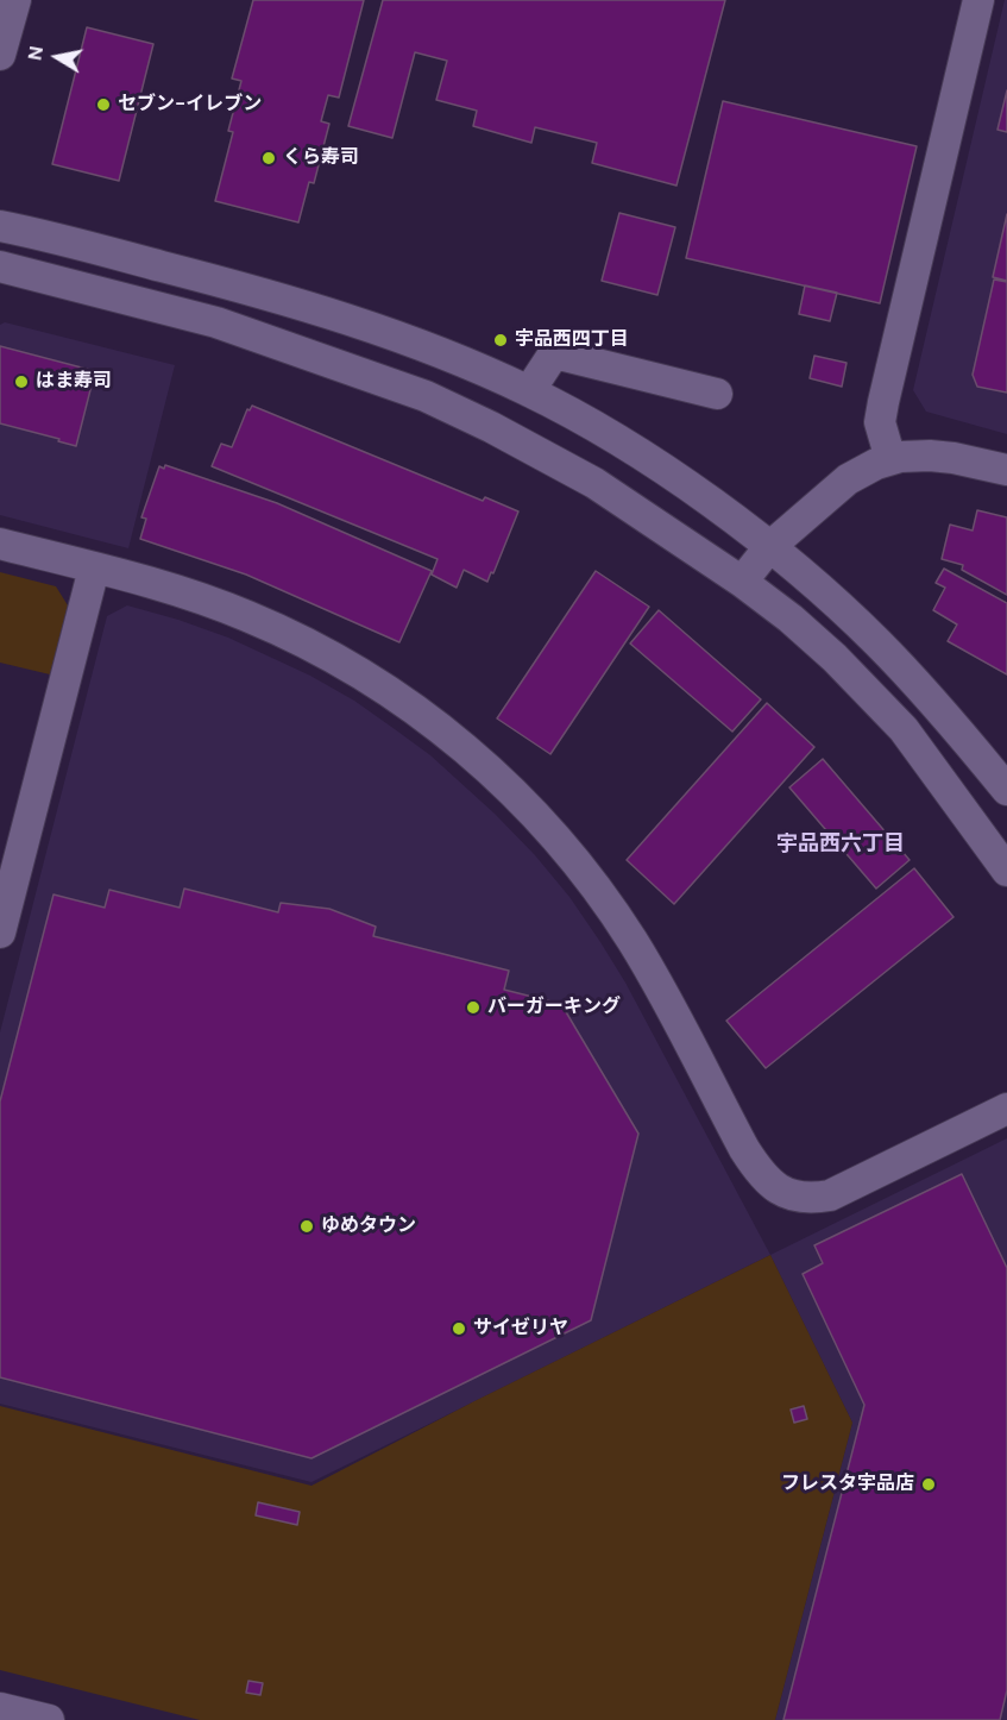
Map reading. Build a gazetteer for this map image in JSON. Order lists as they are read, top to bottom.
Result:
{
  "districts": ["宇品西六丁目"],
  "places": [
    "セブン-イレブン",
    "くら寿司",
    "宇品西四丁目",
    "はま寿司",
    "バーガーキング",
    "ゆめタウン",
    "サイゼリヤ",
    "フレスタ宇品店"
  ],
  "north": "left"
}
